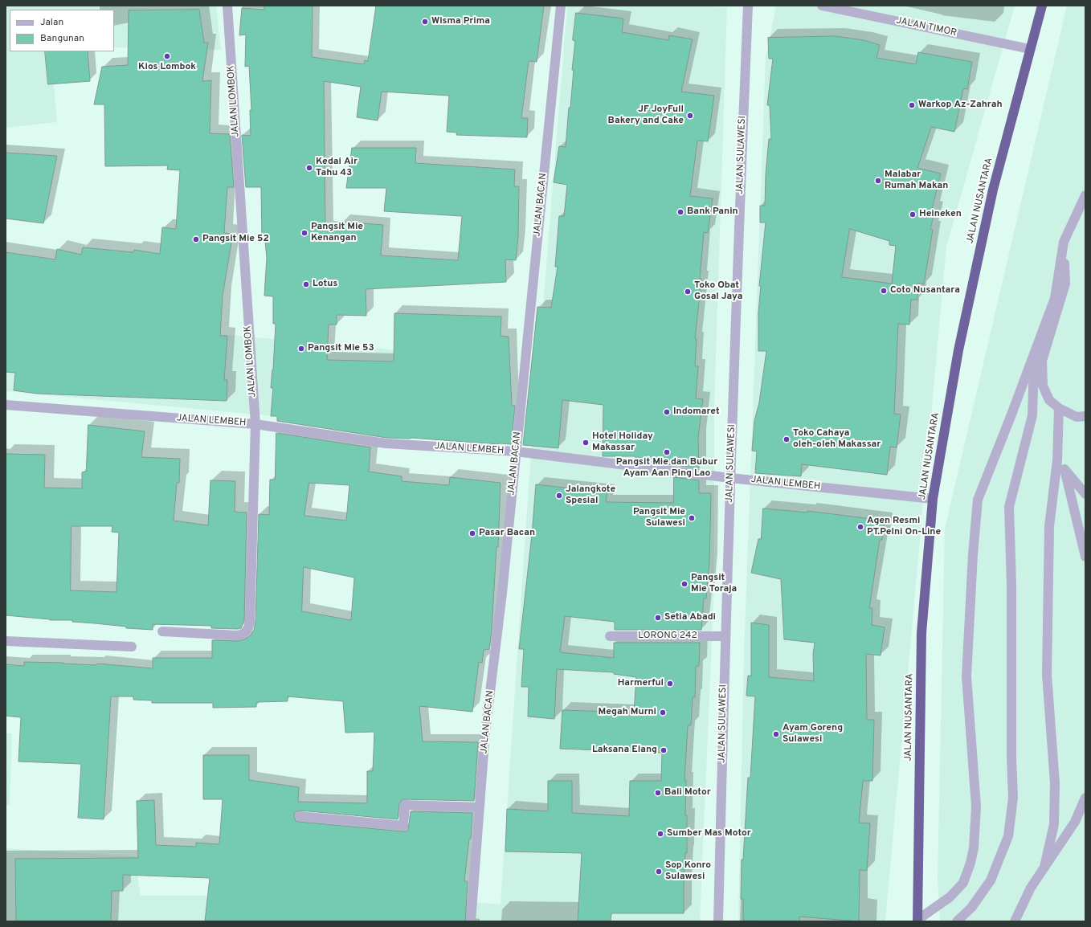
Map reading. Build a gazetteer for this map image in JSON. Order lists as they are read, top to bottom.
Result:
{
  "streets": {
    "highway": ["JALAN NUSANTARA"],
    "street": [
      "JALAN TIMOR",
      "JALAN LOMBOK",
      "JALAN SULAWESI",
      "JALAN BACAN",
      "JALAN LEMBEH",
      "LORONG 242"
    ]
  },
  "crossings": [
    ["JALAN TIMOR", "JALAN NUSANTARA"],
    ["JALAN LOMBOK", "JALAN LEMBEH"],
    ["JALAN SULAWESI", "JALAN LEMBEH"],
    ["JALAN SULAWESI", "LORONG 242"],
    ["JALAN NUSANTARA", "JALAN LEMBEH"],
    ["JALAN BACAN", "JALAN LEMBEH"]
  ],
  "places": [
    "Wisma Prima",
    "Kios Lombok",
    "Warkop Az-Zahrah",
    "JF JoyFull Bakery and Cake",
    "Kedai Air Tahu 43",
    "Malabar Rumah Makan",
    "Bank Panin",
    "Heineken",
    "Pangsit Mie Kenangan",
    "Pangsit Mie 52",
    "Lotus",
    "Coto Nusantara",
    "Toko Obat Gosal Jaya",
    "Pangsit Mie 53",
    "Indomaret",
    "Toko Cahaya oleh-oleh Makassar",
    "Hotel Holiday Makassar",
    "Pangsit Mie dan Bubur Ayam Aan Ping Lao",
    "Jalangkote Spesial",
    "Pangsit Mie Sulawesi",
    "Agen Resmi PT.Pelni On-Line",
    "Pasar Bacan",
    "Pangsit Mie Toraja",
    "Setia Abadi",
    "Harmerful",
    "Megah Murni",
    "Ayam Goreng Sulawesi",
    "Laksana Elang",
    "Bali Motor",
    "Sumber Mas Motor",
    "Sop Konro Sulawesi"
  ],
  "legend": ["Jalan", "Bangunan"]
}
